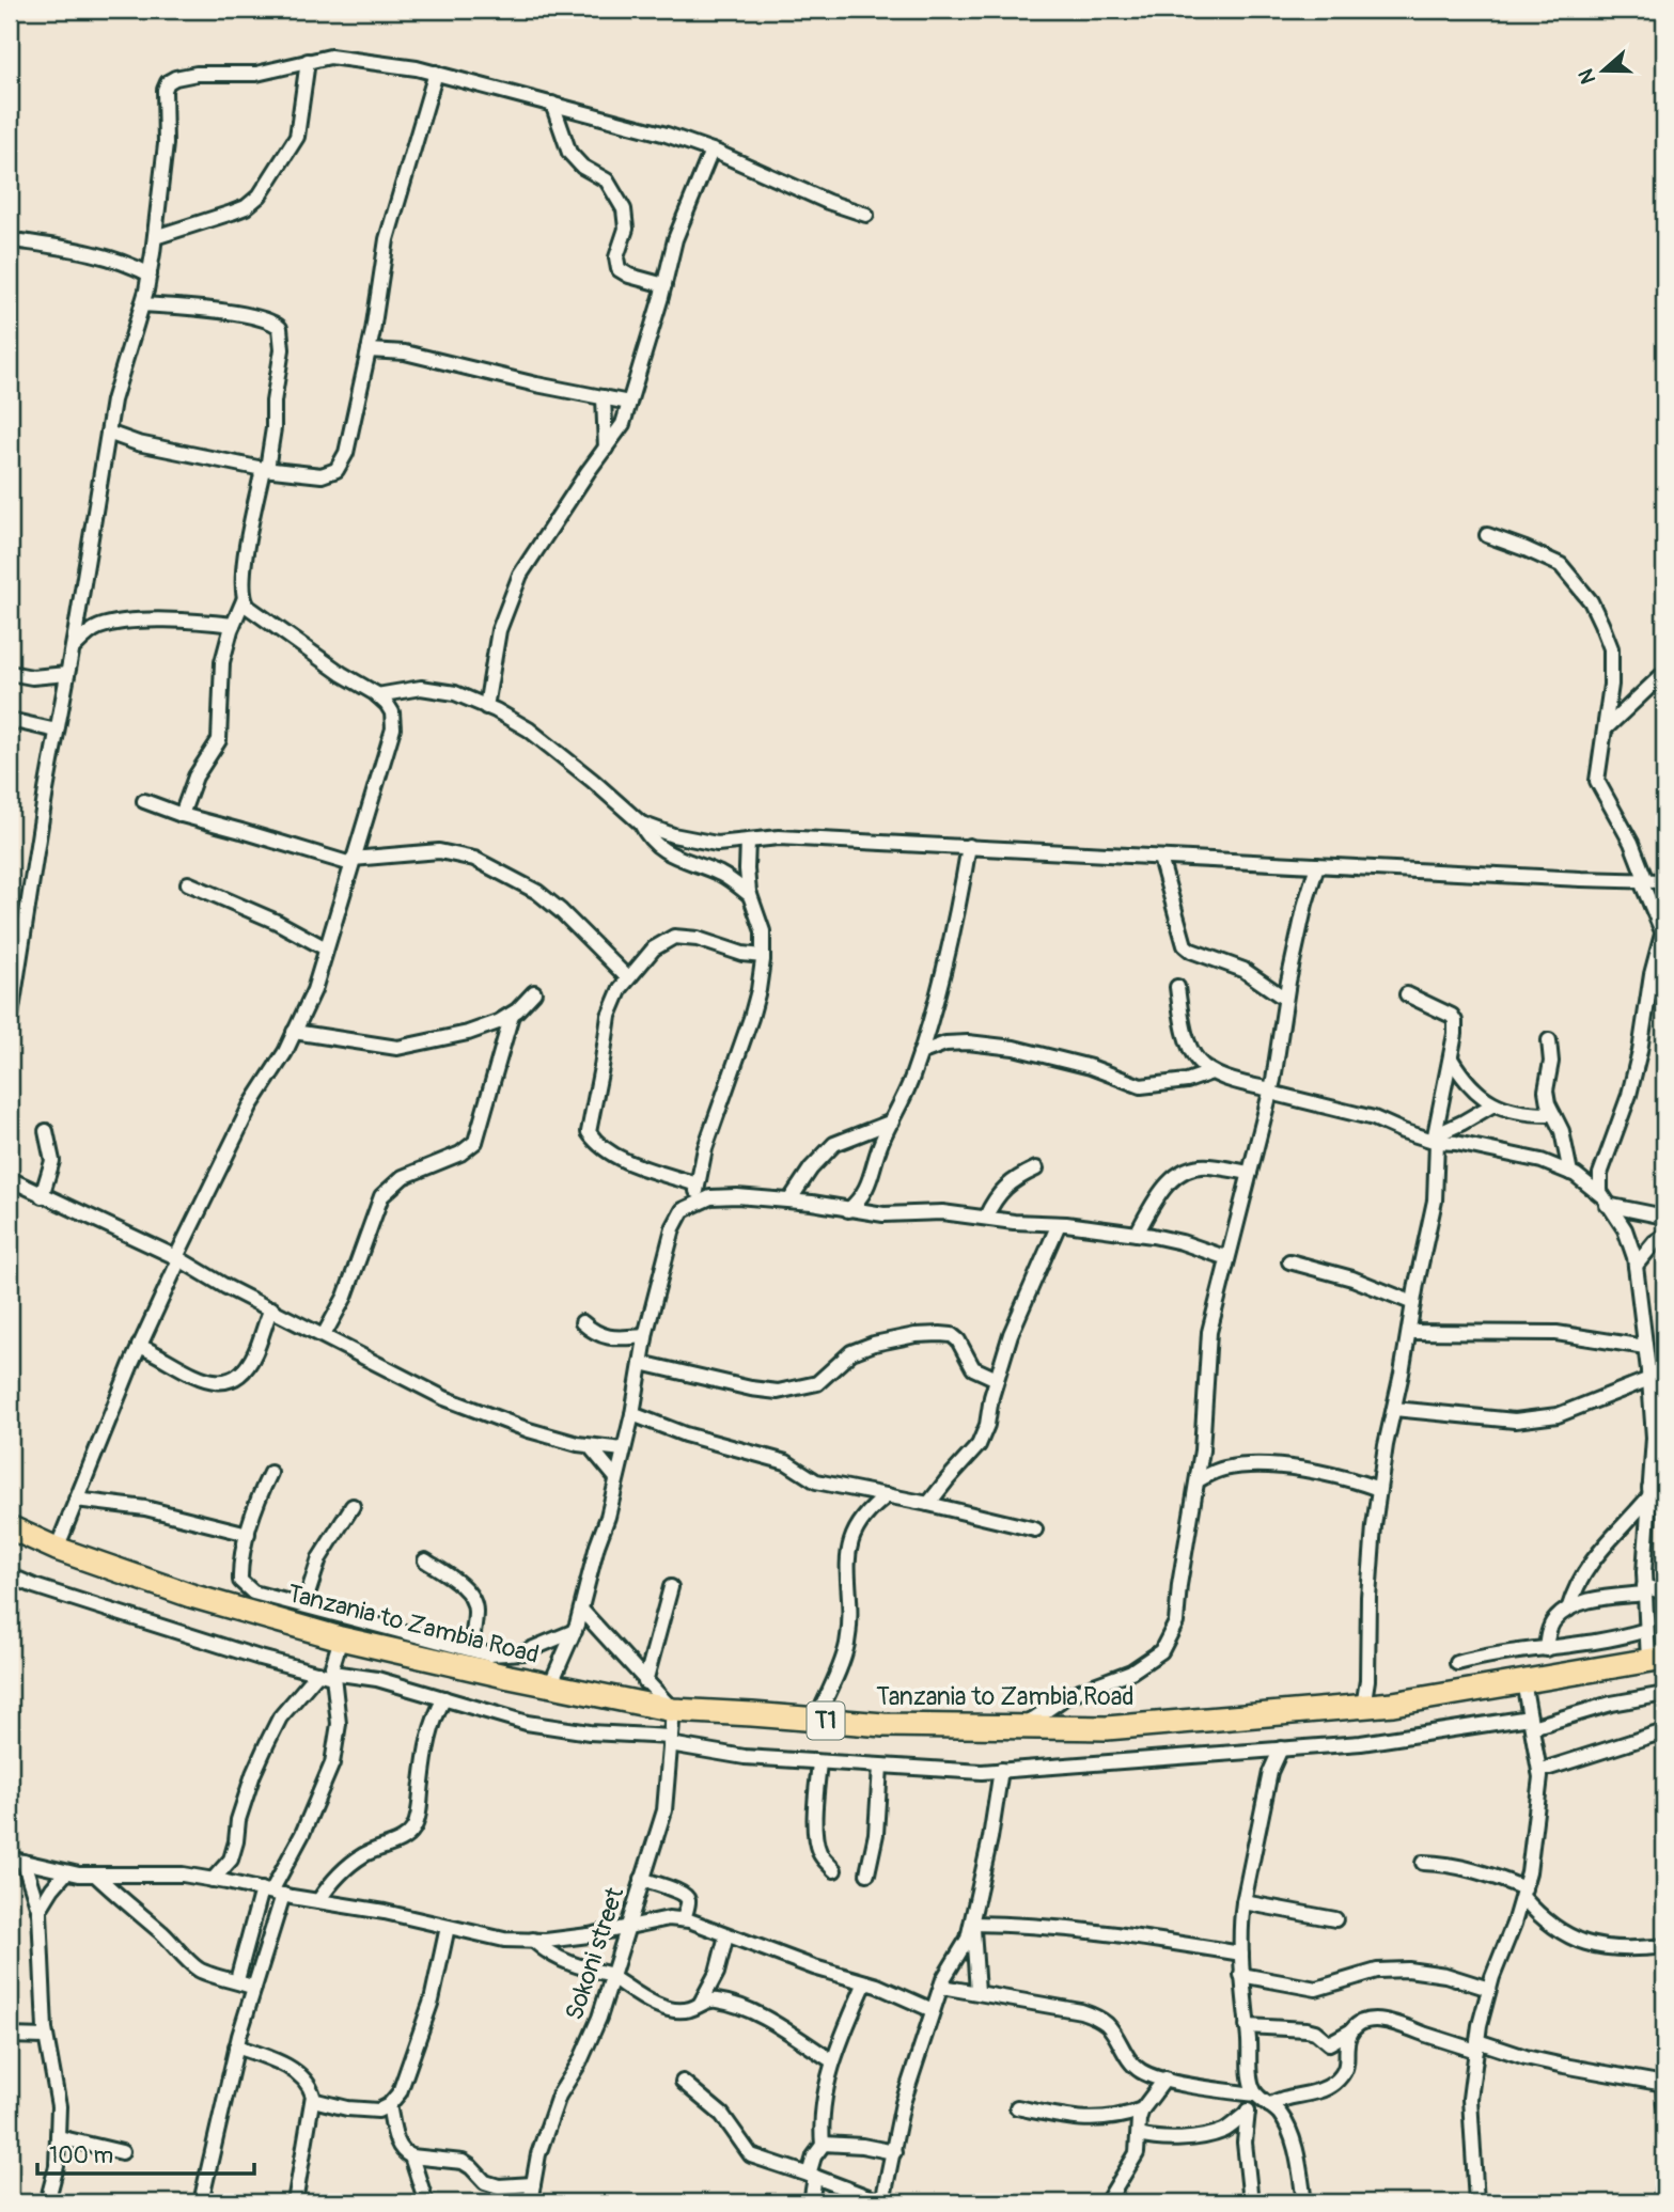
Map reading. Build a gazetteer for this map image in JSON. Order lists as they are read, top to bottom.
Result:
{
  "streets": {
    "highway": ["Tanzania to Zambia Road", "T1"],
    "street": ["Sokoni street"]
  },
  "crossings": [
    ["Tanzania to Zambia Road", "Sokoni street"]
  ],
  "scale_bar": "100 m",
  "north": "left"
}
